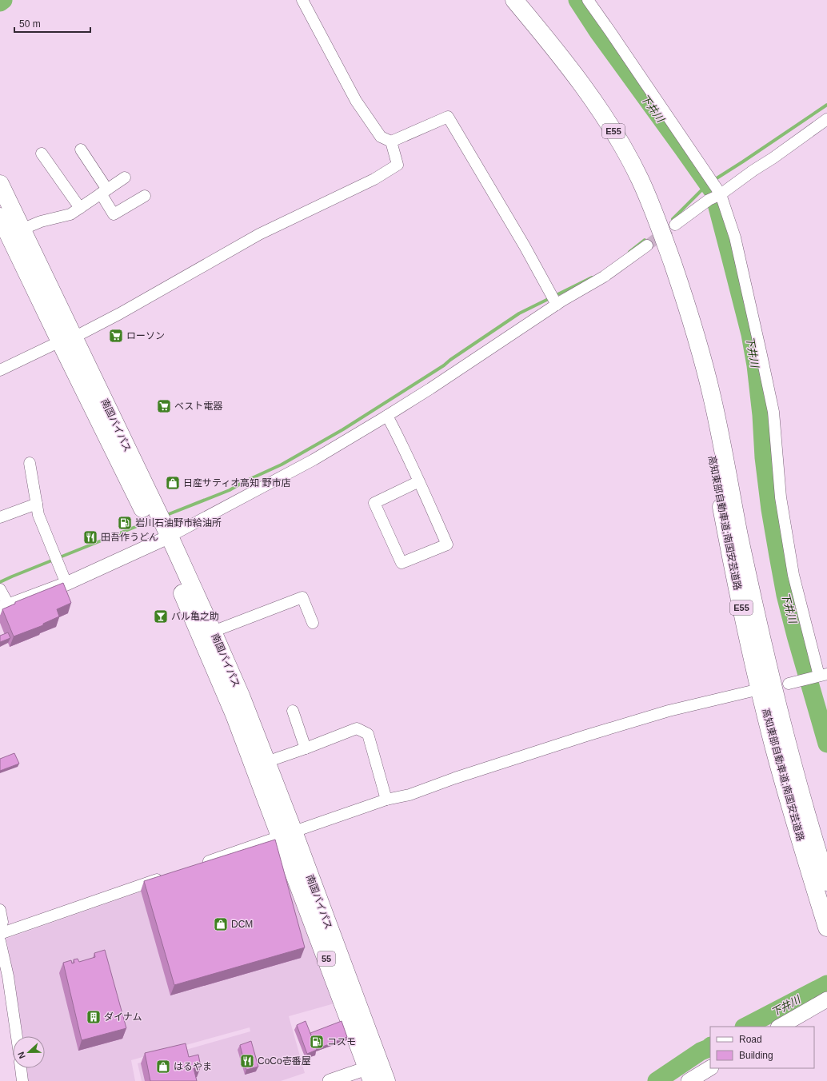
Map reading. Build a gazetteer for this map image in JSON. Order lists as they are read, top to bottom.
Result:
{
  "streets": {
    "highway": [
      "E55",
      "南国バイパス",
      "高知東部自動車道;南国安芸道路",
      "55"
    ]
  },
  "water": ["下井川"],
  "places": {
    "supermarket": ["ローソン", "ベスト電器"],
    "shop": ["日産サティオ高知 野市店", "DCM", "はるやま"],
    "fuel station": ["岩川石油野市給油所", "コスモ"],
    "restaurant": ["田吾作うどん", "CoCo壱番屋"],
    "bar": ["バル亀之助"],
    "building": ["ダイナム"]
  },
  "legend": ["Road", "Building"],
  "scale_bar": "50 m",
  "north": "left"
}
